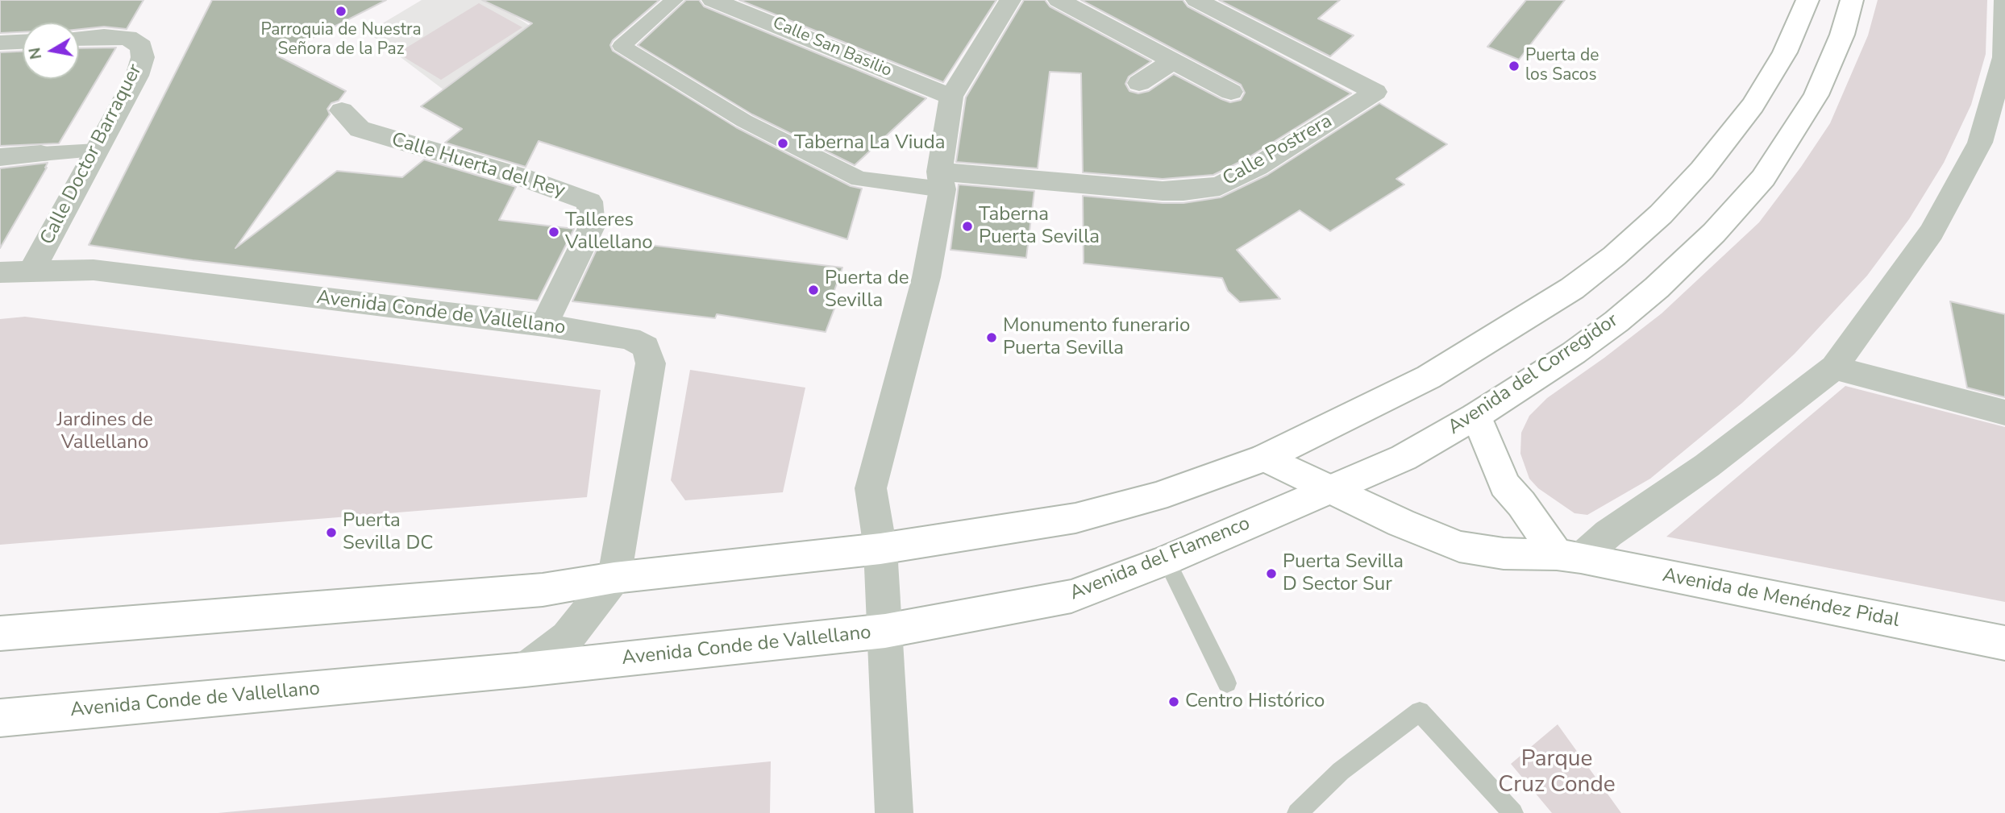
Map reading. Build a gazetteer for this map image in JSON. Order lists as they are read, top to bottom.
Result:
{
  "streets": {
    "main road": [
      "Avenida Conde de Vallellano",
      "Avenida del Corregidor",
      "Avenida del Flamenco",
      "Avenida de Menéndez Pidal"
    ],
    "street": [
      "Calle San Basilio",
      "Calle Postrera",
      "Calle Doctor Barraquer",
      "Calle Huerta del Rey"
    ]
  },
  "crossings": [
    ["Calle San Basilio", "Avenida Conde de Vallellano"],
    ["Calle Postrera", "Avenida Conde de Vallellano"],
    ["Calle Doctor Barraquer", "Avenida Conde de Vallellano"],
    ["Calle Huerta del Rey", "Avenida Conde de Vallellano"],
    ["Avenida Conde de Vallellano", "Avenida del Flamenco"],
    ["Avenida del Corregidor", "Avenida del Flamenco"],
    ["Avenida del Corregidor", "Avenida de Menéndez Pidal"],
    ["Avenida del Flamenco", "Avenida de Menéndez Pidal"]
  ],
  "parks": ["Jardines de Vallellano", "Parque Cruz Conde"],
  "places": [
    "Parroquia de Nuestra Señora de la Paz",
    "Puerta de los Sacos",
    "Taberna La Viuda",
    "Taberna Puerta Sevilla",
    "Talleres Vallellano",
    "Puerta de Sevilla",
    "Monumento funerario Puerta Sevilla",
    "Puerta Sevilla DC",
    "Puerta Sevilla D Sector Sur",
    "Centro Histórico"
  ],
  "north": "left"
}
